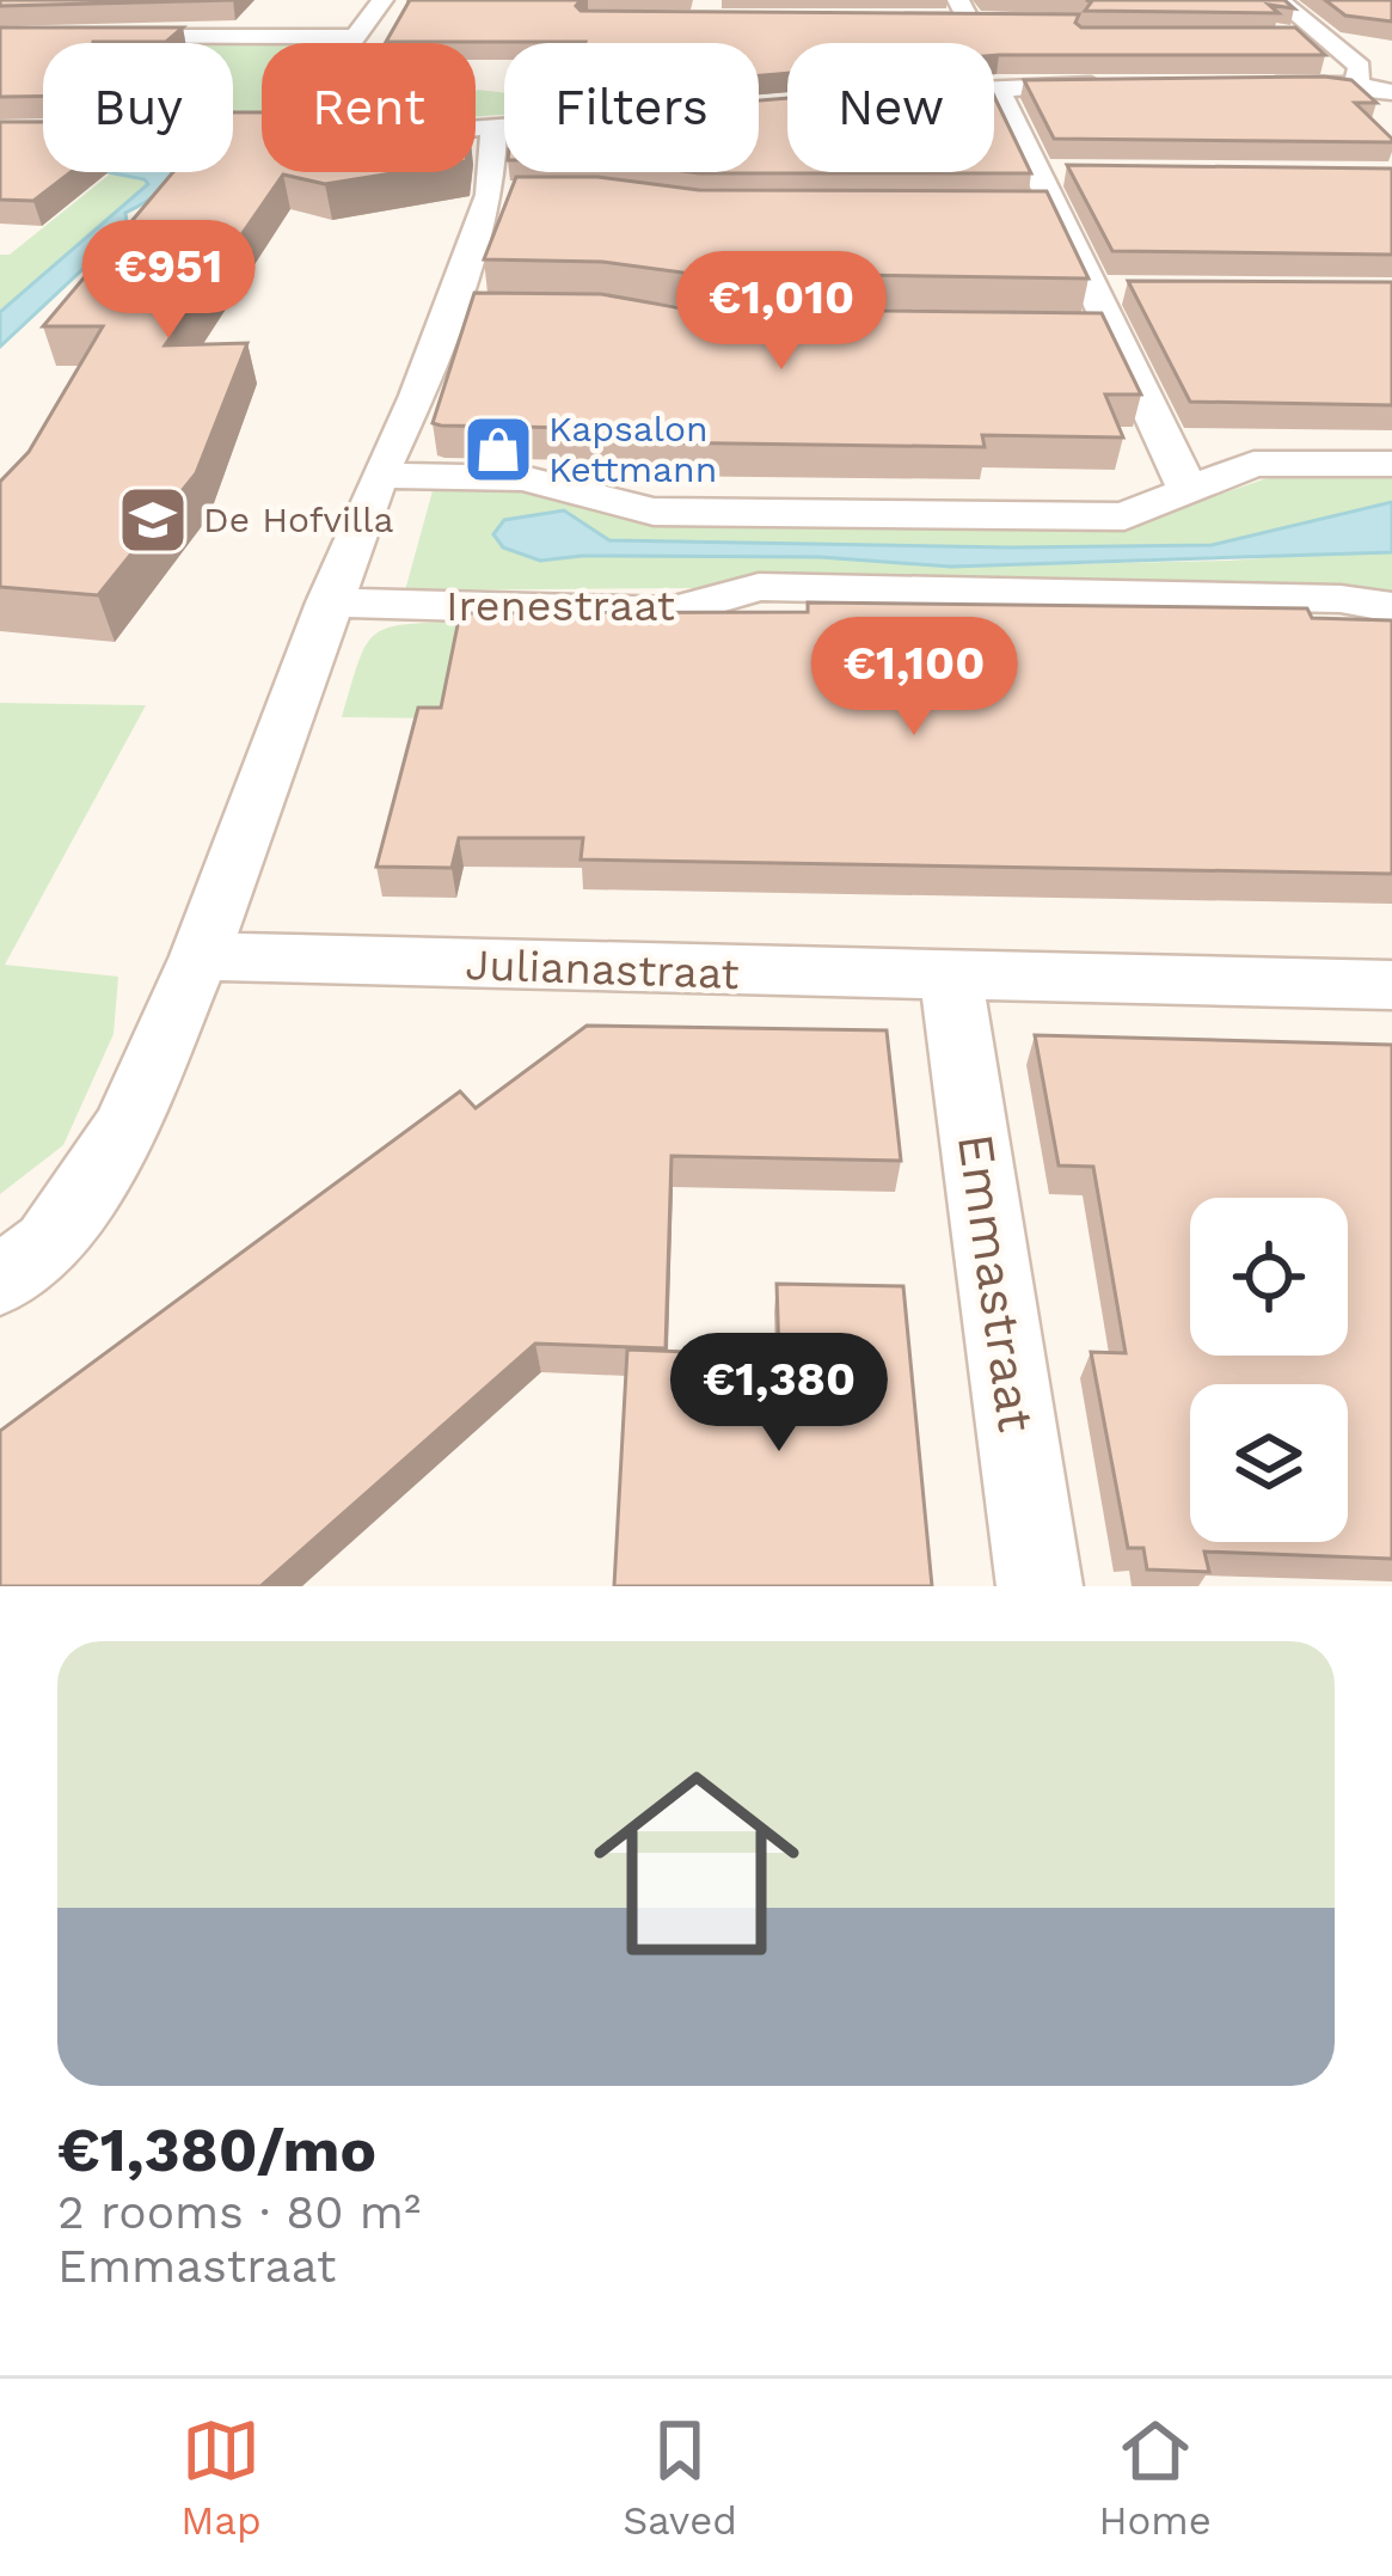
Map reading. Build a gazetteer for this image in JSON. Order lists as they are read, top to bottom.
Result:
{
  "streets": {
    "street": ["Irenestraat", "Julianastraat", "Emmastraat"]
  },
  "crossings": [
    ["Julianastraat", "Emmastraat"]
  ],
  "places": {
    "shop": ["Kapsalon Kettmann"],
    "school or university": ["De Hofvilla"]
  },
  "page": {
    "chip": [
      "Buy",
      "Rent",
      "Filters",
      "New"
    ],
    "price": [
      "€951",
      "€1,010",
      "€1,100",
      "€1,380"
    ],
    "list": [
      {
        "name": "€1,380/mo",
        "note": "2 rooms · 80 m² · Emmastraat"
      }
    ],
    "tabs": ["Map", "Saved", "Home"]
  }
}
